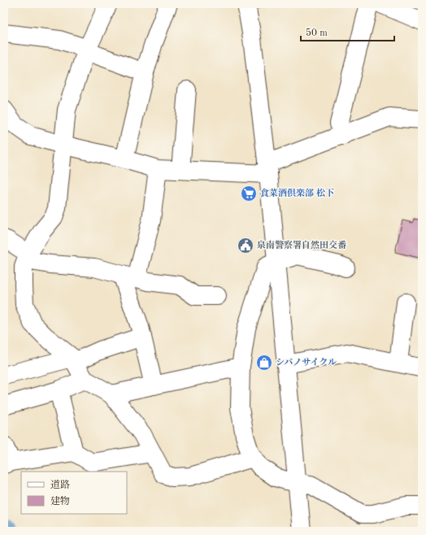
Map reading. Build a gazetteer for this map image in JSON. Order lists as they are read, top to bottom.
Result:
{
  "places": {
    "supermarket": ["食菜酒倶楽部 松下"],
    "public building": ["泉南警察署自然田交番"],
    "shop": ["シバノサイクル"]
  },
  "legend": ["道路", "建物"],
  "scale_bar": "50 m"
}
